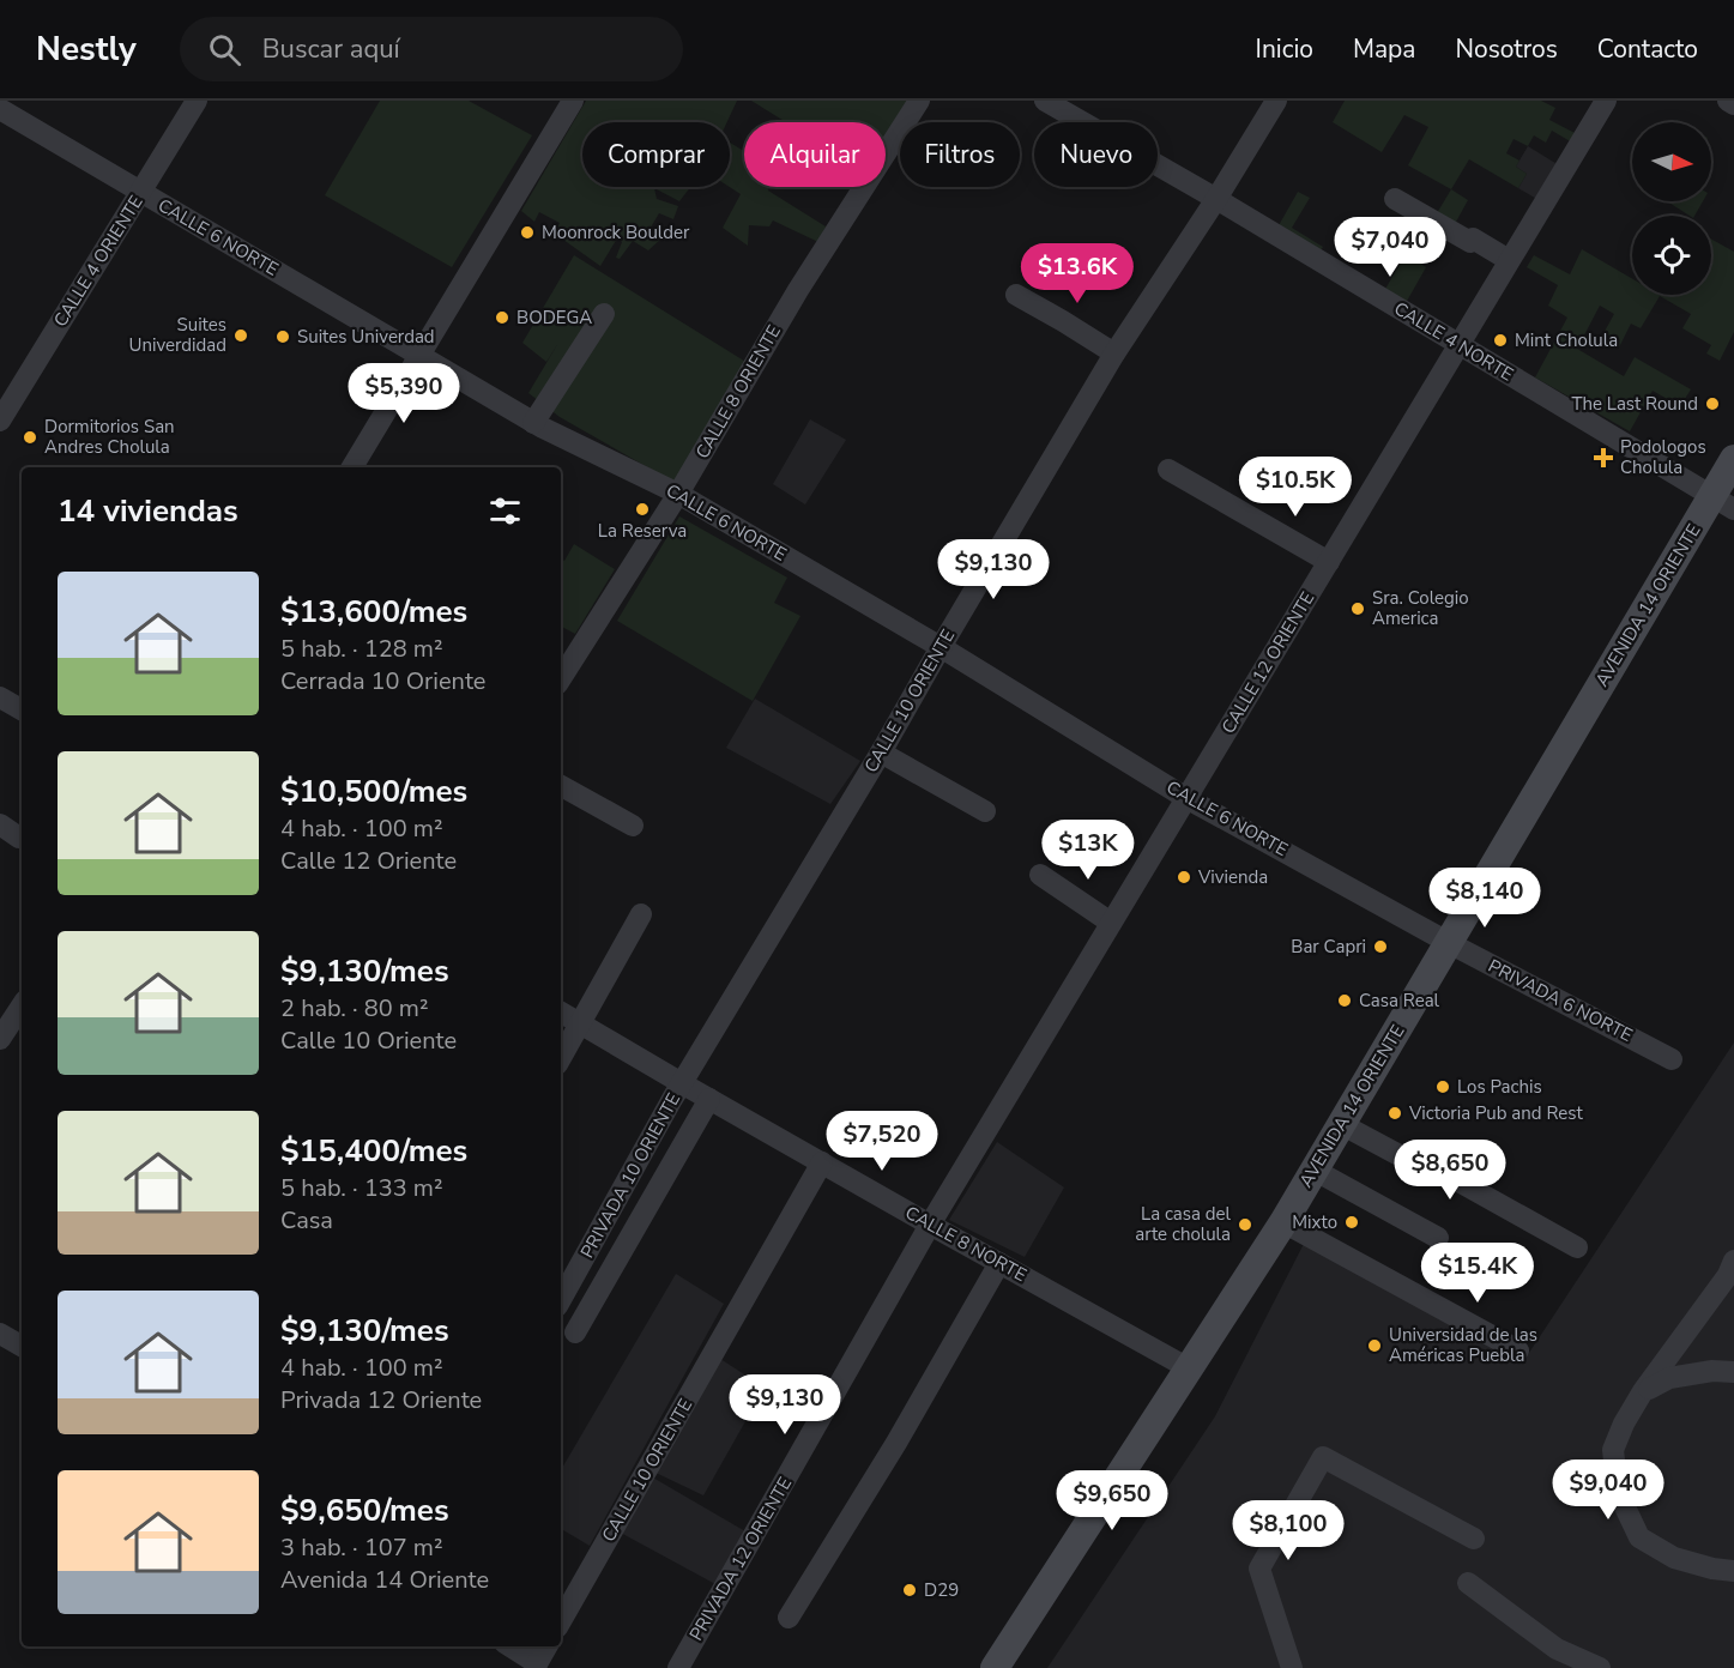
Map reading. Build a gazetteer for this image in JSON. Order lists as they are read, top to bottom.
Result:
{
  "streets": {
    "main road": ["AVENIDA 14 ORIENTE"],
    "street": [
      "CALLE 6 NORTE",
      "CALLE 4 ORIENTE",
      "CALLE 4 NORTE",
      "CALLE 8 ORIENTE",
      "CALLE 12 ORIENTE",
      "CALLE 10 ORIENTE",
      "PRIVADA 6 NORTE",
      "PRIVADA 10 ORIENTE",
      "CALLE 8 NORTE",
      "PRIVADA 12 ORIENTE"
    ]
  },
  "crossings": [
    ["CALLE 6 NORTE", "CALLE 4 ORIENTE"],
    ["CALLE 6 NORTE", "CALLE 8 ORIENTE"],
    ["CALLE 6 NORTE", "AVENIDA 14 ORIENTE"],
    ["CALLE 6 NORTE", "CALLE 12 ORIENTE"],
    ["CALLE 6 NORTE", "CALLE 10 ORIENTE"],
    ["CALLE 6 NORTE", "PRIVADA 6 NORTE"],
    ["CALLE 4 NORTE", "AVENIDA 14 ORIENTE"],
    ["CALLE 4 NORTE", "CALLE 12 ORIENTE"],
    ["CALLE 4 NORTE", "CALLE 10 ORIENTE"],
    ["AVENIDA 14 ORIENTE", "PRIVADA 6 NORTE"],
    ["AVENIDA 14 ORIENTE", "CALLE 8 NORTE"],
    ["CALLE 12 ORIENTE", "CALLE 8 NORTE"],
    ["CALLE 12 ORIENTE", "PRIVADA 12 ORIENTE"],
    ["CALLE 10 ORIENTE", "PRIVADA 10 ORIENTE"],
    ["CALLE 10 ORIENTE", "CALLE 8 NORTE"],
    ["PRIVADA 10 ORIENTE", "CALLE 8 NORTE"],
    ["CALLE 8 NORTE", "PRIVADA 12 ORIENTE"]
  ],
  "places": {
    "other": [
      "Moonrock Boulder",
      "BODEGA",
      "Suites Univerdidad",
      "Suites Univerdad",
      "Mint Cholula",
      "The Last Round",
      "Dormitorios San Andres Cholula",
      "La Reserva",
      "Sra. Colegio America",
      "Vivienda",
      "Bar Capri",
      "Casa Real",
      "Los Pachis",
      "Victoria Pub and Rest",
      "Mixto",
      "La casa del arte cholula",
      "Universidad de las Américas Puebla",
      "D29"
    ],
    "health": ["Podologos Cholula"]
  },
  "north": "right",
  "page": {
    "header": "Nestly",
    "search": "Buscar aquí",
    "nav": [
      "Inicio",
      "Mapa",
      "Nosotros",
      "Contacto"
    ],
    "chip": [
      "Comprar",
      "Alquilar",
      "Filtros",
      "Nuevo"
    ],
    "price": [
      "$7,040",
      "$13.6K",
      "$5,390",
      "$10.5K",
      "$9,130",
      "$13K",
      "$8,140",
      "$7,520",
      "$8,650",
      "$15.4K",
      "$9,130",
      "$9,040",
      "$9,650",
      "$8,100"
    ],
    "heading": "14 viviendas",
    "list": [
      {
        "name": "$13,600/mes",
        "note": "5 hab. · 128 m² · Cerrada 10 Oriente"
      },
      {
        "name": "$10,500/mes",
        "note": "4 hab. · 100 m² · Calle 12 Oriente"
      },
      {
        "name": "$9,130/mes",
        "note": "2 hab. · 80 m² · Calle 10 Oriente"
      },
      {
        "name": "$15,400/mes",
        "note": "5 hab. · 133 m² · Casa"
      },
      {
        "name": "$9,130/mes",
        "note": "4 hab. · 100 m² · Privada 12 Oriente"
      },
      {
        "name": "$9,650/mes",
        "note": "3 hab. · 107 m² · Avenida 14 Oriente"
      }
    ]
  }
}
